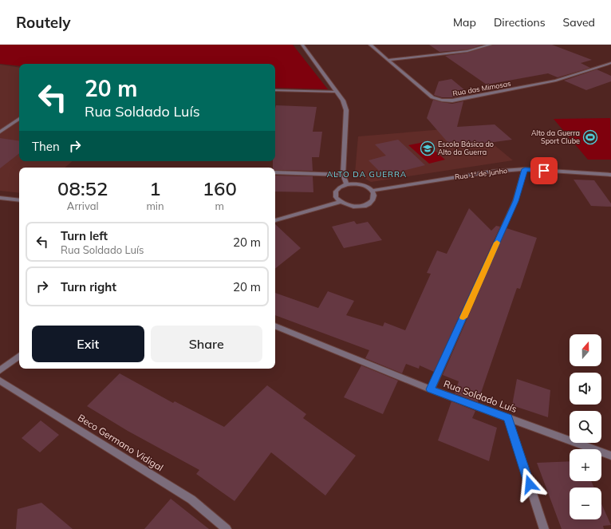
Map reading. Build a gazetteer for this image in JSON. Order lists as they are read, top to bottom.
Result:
{
  "streets": {
    "street": [
      "Rua das Mimosas",
      "Rua 1º de Junho",
      "Rua Soldado Luís",
      "Beco Germano Vidigal"
    ]
  },
  "districts": ["ALTO DA GUERRA"],
  "places": {
    "sports": ["Alto da Guerra Sport Clube"],
    "school or university": ["Escola Básica do Alto da Guerra"]
  },
  "north": "top",
  "page": {
    "header": "Routely",
    "nav": ["Map", "Directions", "Saved"],
    "turn": ["20 m", "Rua Soldado Luís"],
    "then": "Then",
    "eta": [
      "08:52",
      "Arrival",
      "1",
      "min",
      "160",
      "m"
    ],
    "list": [
      {
        "name": "Turn left",
        "note": "Rua Soldado Luís",
        "value": "20 m"
      },
      {
        "name": "Turn right",
        "value": "20 m"
      }
    ],
    "buttons": ["Exit", "Share"],
    "map_buttons": ["+", "−"]
  }
}
